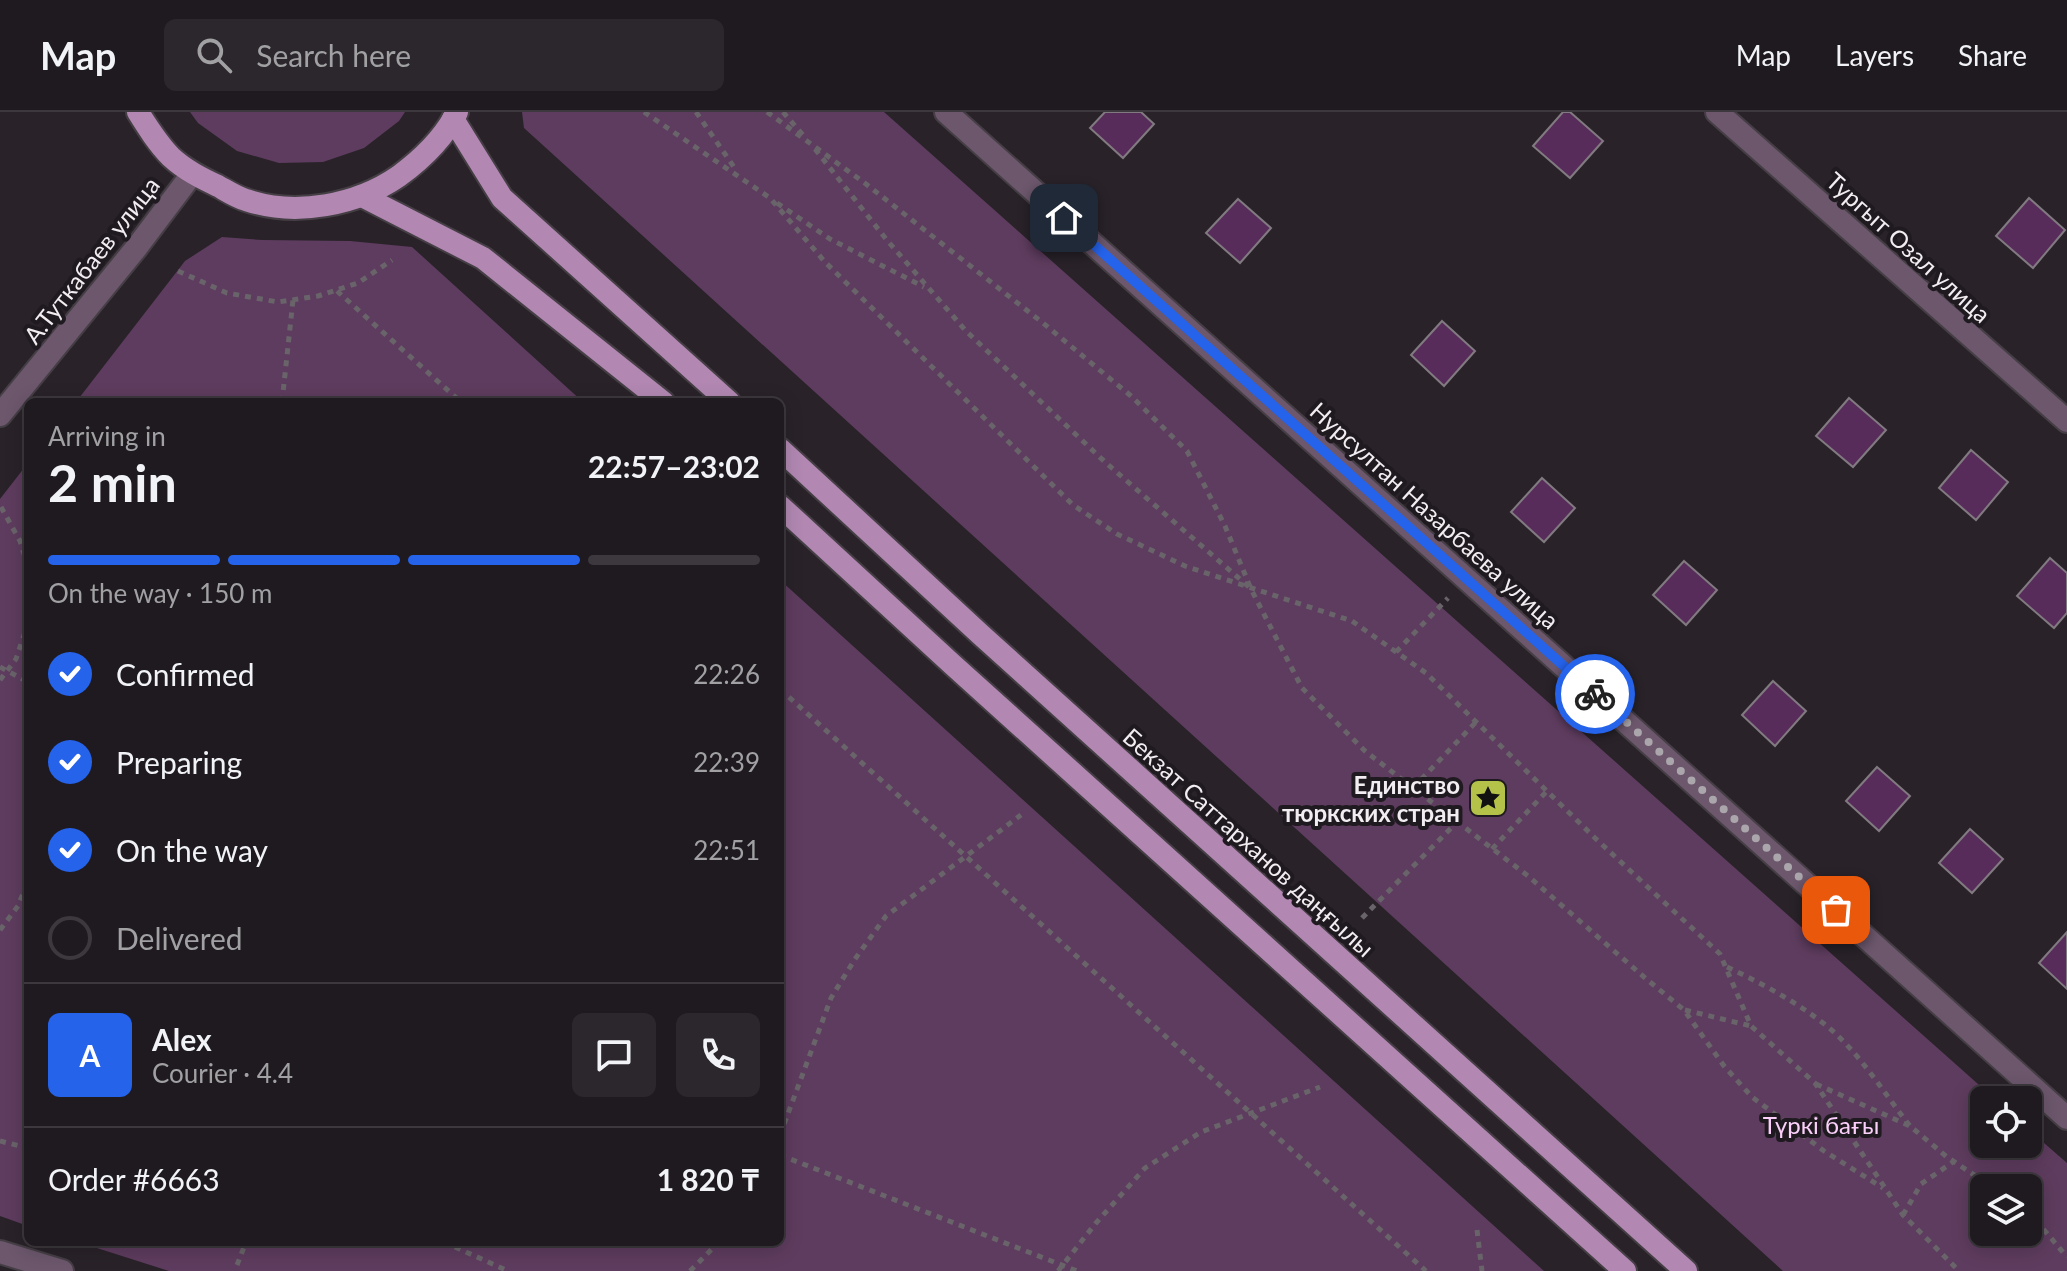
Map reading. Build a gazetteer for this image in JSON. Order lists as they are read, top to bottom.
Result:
{
  "streets": {
    "main road": ["Бекзат Саттарханов даңғылы"],
    "street": ["Тургыт Озал улица", "А.Туткабаев улица", "Нурсултан Назарбаева улица"]
  },
  "parks": ["Түркі бағы"],
  "places": {
    "place": ["Единство тюркских стран"]
  },
  "page": {
    "header": "Map",
    "search": "Search here",
    "nav": ["Map", "Layers", "Share"],
    "heading": ["2 min", "Arriving in", "22:57–23:02"],
    "panel": [
      "Alex",
      "Courier · 4.4",
      "Order #6663",
      "1 820 ₸"
    ],
    "bar": "On the way · 150 m",
    "list": [
      ["Confirmed", "22:26"],
      ["Preparing", "22:39"],
      ["On the way", "22:51"],
      "Delivered"
    ],
    "round": "A"
  }
}
